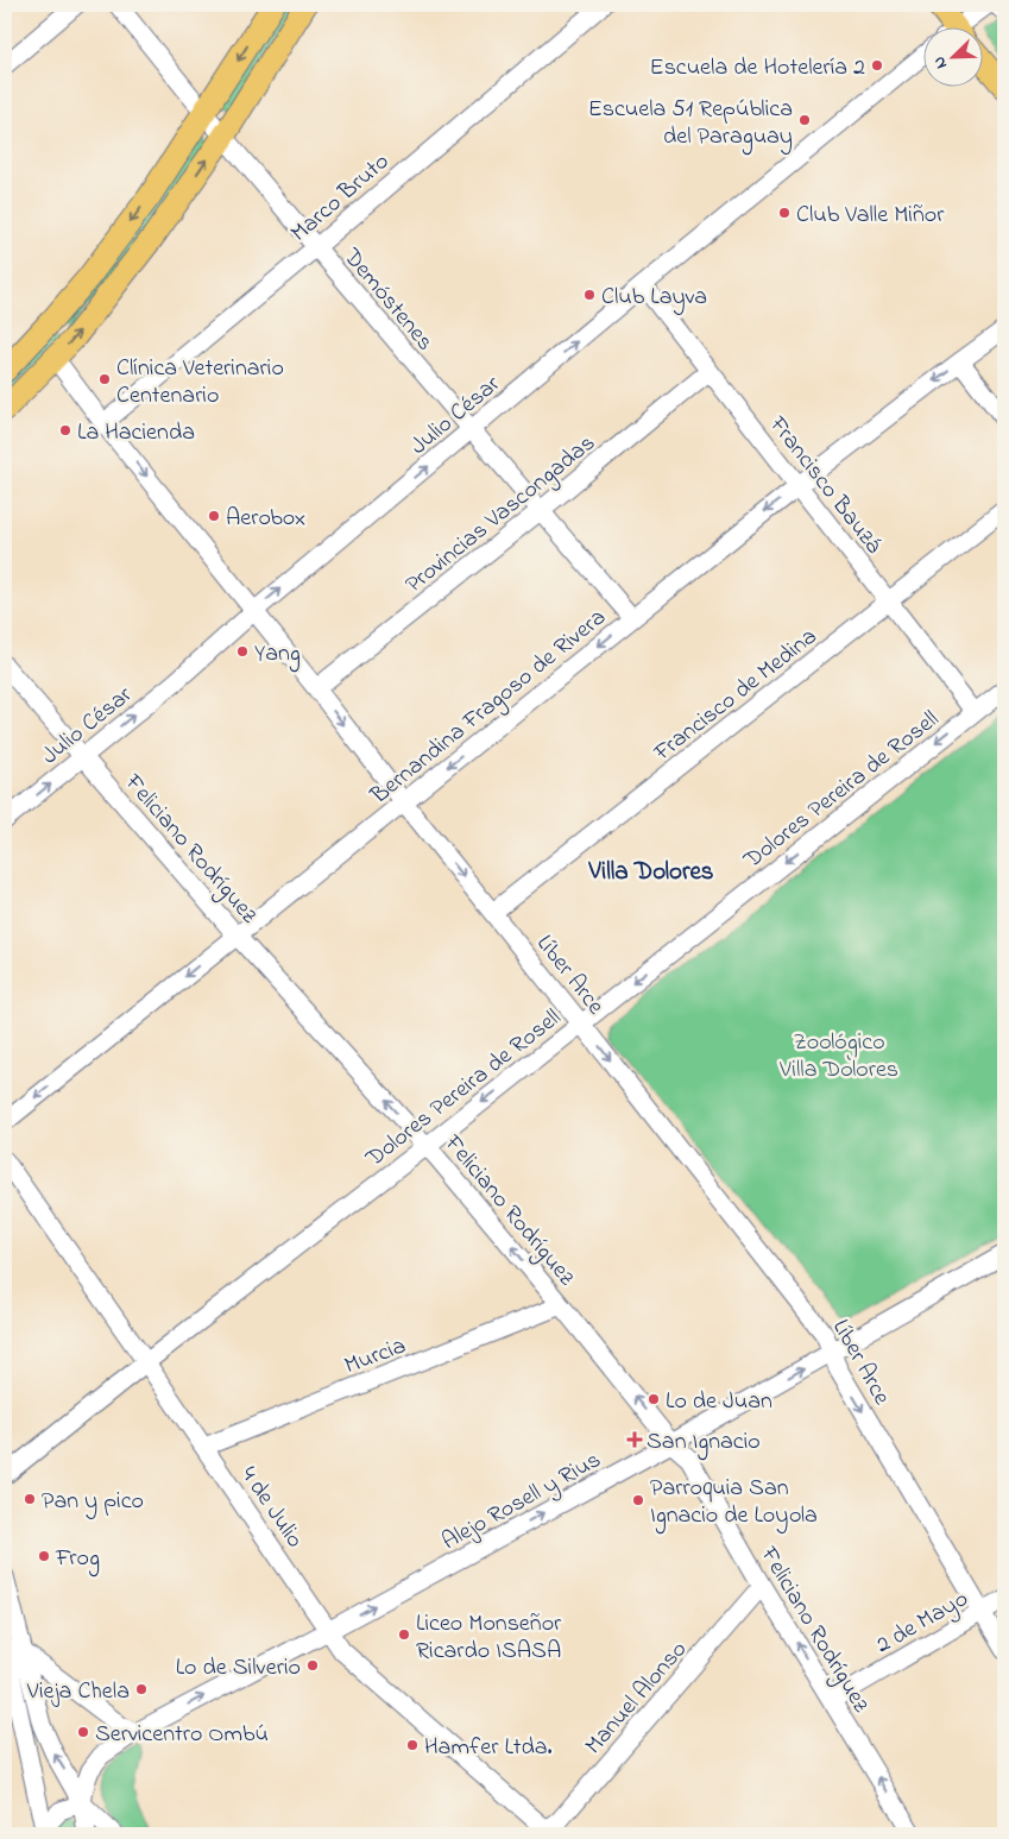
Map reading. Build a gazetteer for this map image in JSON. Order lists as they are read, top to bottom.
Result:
{
  "streets": {
    "street": [
      "Marco Bruto",
      "Demóstenes",
      "Julio César",
      "Francisco Bauzá",
      "Provincias Vascongadas",
      "Francisco de Medina",
      "Bernandina Fragoso de Rivera",
      "Dolores Pereira de Rosell",
      "Feliciano Rodríguez",
      "Líber Arce",
      "Murcia",
      "Alejo Rosell y Rius",
      "4 de Julio",
      "2 de Mayo",
      "Manuel Alonso"
    ]
  },
  "crossings": [
    ["Marco Bruto", "Demóstenes"],
    ["Marco Bruto", "Líber Arce"],
    ["Demóstenes", "Julio César"],
    ["Demóstenes", "Provincias Vascongadas"],
    ["Demóstenes", "Bernandina Fragoso de Rivera"],
    ["Julio César", "Francisco Bauzá"],
    ["Julio César", "Feliciano Rodríguez"],
    ["Julio César", "Líber Arce"],
    ["Francisco Bauzá", "Provincias Vascongadas"],
    ["Francisco Bauzá", "Francisco de Medina"],
    ["Francisco Bauzá", "Bernandina Fragoso de Rivera"],
    ["Francisco Bauzá", "Dolores Pereira de Rosell"],
    ["Provincias Vascongadas", "Líber Arce"],
    ["Francisco de Medina", "Líber Arce"],
    ["Bernandina Fragoso de Rivera", "Feliciano Rodríguez"],
    ["Bernandina Fragoso de Rivera", "Líber Arce"],
    ["Dolores Pereira de Rosell", "Feliciano Rodríguez"],
    ["Dolores Pereira de Rosell", "Líber Arce"],
    ["Dolores Pereira de Rosell", "4 de Julio"],
    ["Feliciano Rodríguez", "Murcia"],
    ["Feliciano Rodríguez", "Alejo Rosell y Rius"],
    ["Feliciano Rodríguez", "2 de Mayo"],
    ["Feliciano Rodríguez", "Manuel Alonso"],
    ["Líber Arce", "Alejo Rosell y Rius"],
    ["Líber Arce", "2 de Mayo"],
    ["Murcia", "4 de Julio"],
    ["Alejo Rosell y Rius", "4 de Julio"],
    ["4 de Julio", "Manuel Alonso"]
  ],
  "one_way": [
    "Julio César",
    "Bernandina Fragoso de Rivera",
    "Dolores Pereira de Rosell",
    "Feliciano Rodríguez",
    "Líber Arce",
    "Alejo Rosell y Rius"
  ],
  "districts": ["Villa Dolores"],
  "parks": ["Zoológico Villa Dolores"],
  "places": {
    "other": [
      "Escuela de Hotelería 2",
      "Escuela 51 República del Paraguay",
      "Club Valle Miñor",
      "Club Layva",
      "Clínica Veterinario Centenario",
      "La Hacienda",
      "Aerobox",
      "Yang",
      "Lo de Juan",
      "Pan y pico",
      "Parroquia San Ignacio de Loyola",
      "Frog",
      "Liceo Monseñor Ricardo ISASA",
      "Lo de Silverio",
      "Vieja Chela",
      "Servicentro Ombú",
      "Hamfer Ltda."
    ],
    "health": ["San Ignacio"]
  },
  "north": "bottom left"
}
